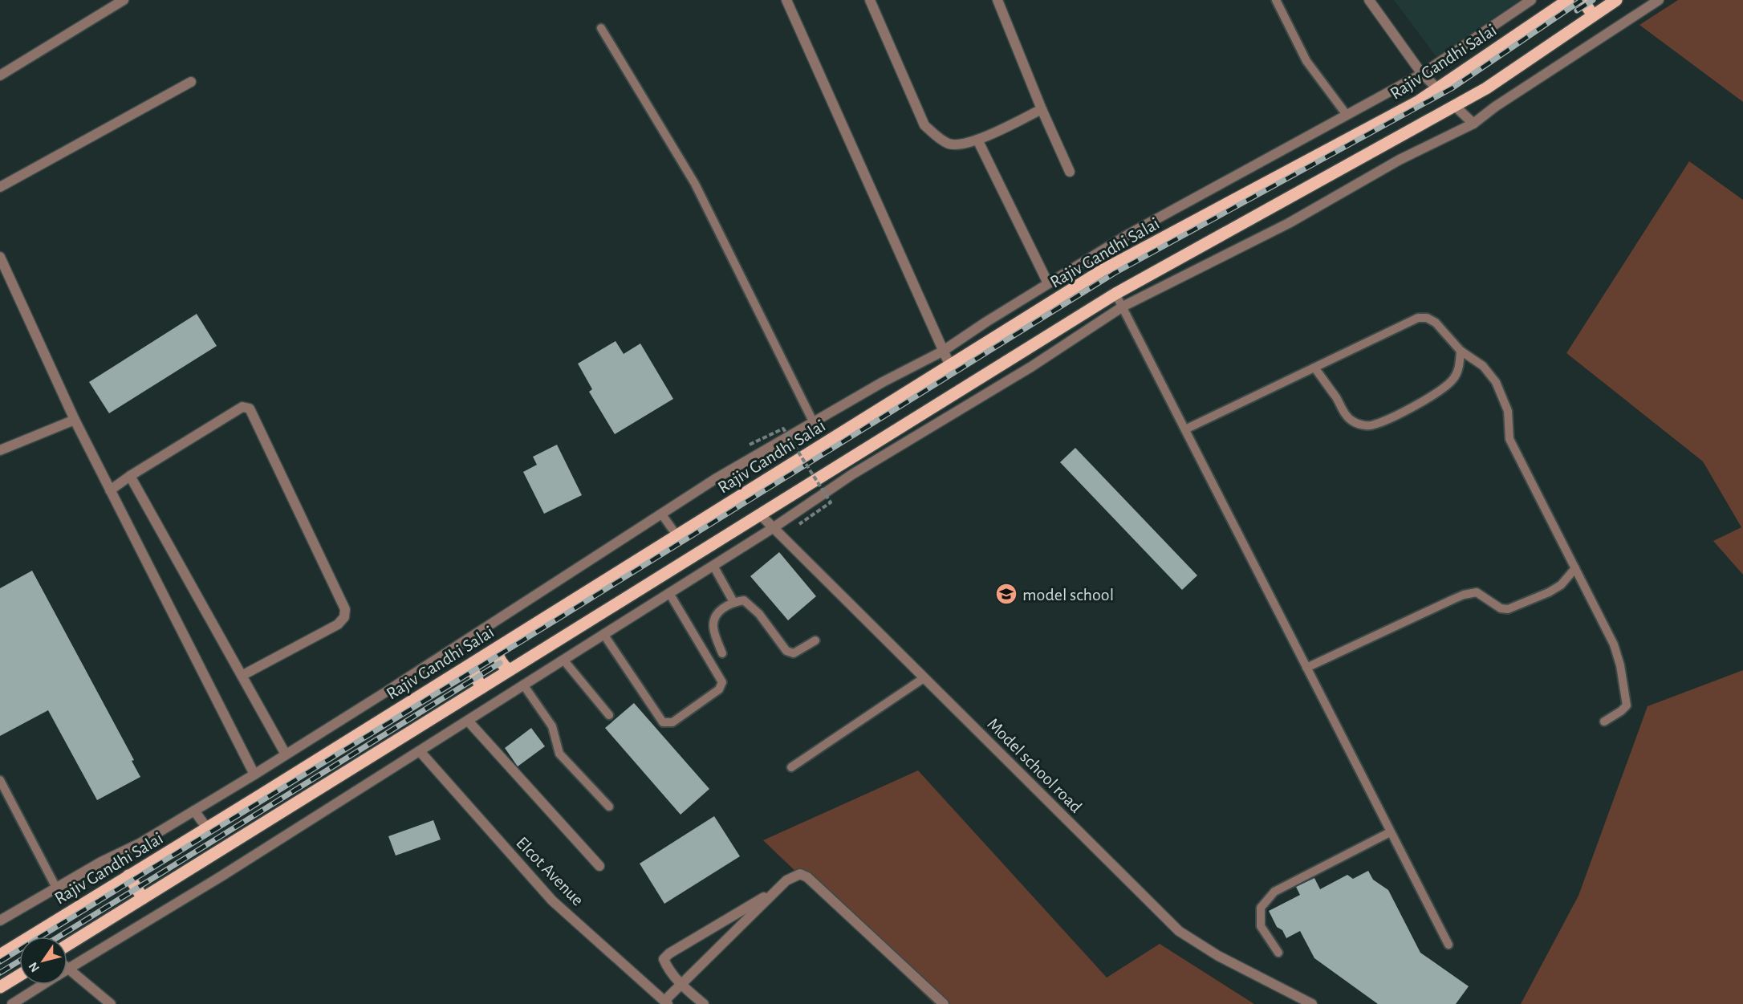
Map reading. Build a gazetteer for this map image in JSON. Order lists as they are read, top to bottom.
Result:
{
  "streets": {
    "main road": ["Rajiv Gandhi Salai"],
    "street": ["Model school road", "Elcot Avenue"]
  },
  "places": {
    "school or university": ["model school"]
  },
  "north": "bottom left"
}
